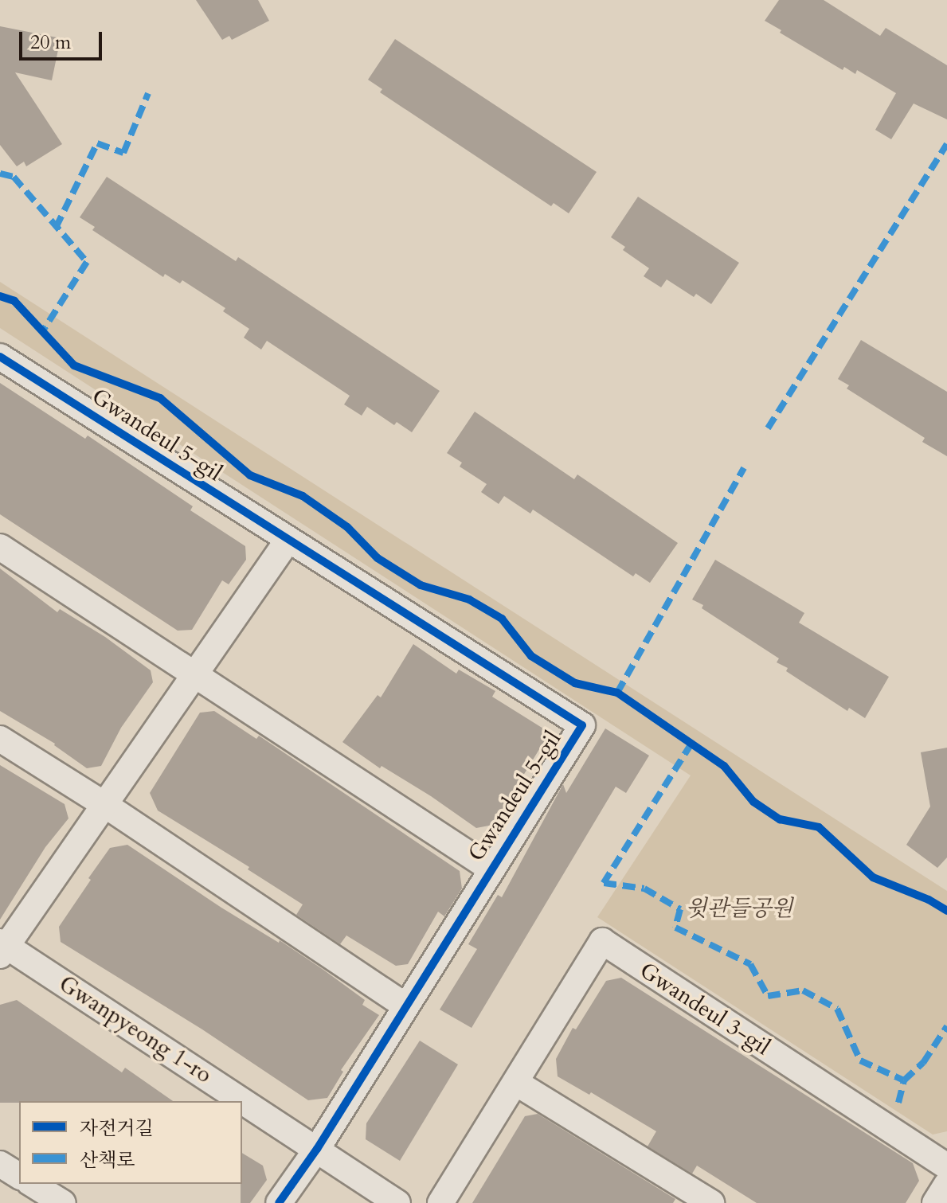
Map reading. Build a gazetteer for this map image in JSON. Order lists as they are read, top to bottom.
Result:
{
  "streets": {
    "street": ["Gwandeul 5-gil", "Gwandeul 3-gil", "Gwanpyeong 1-ro"]
  },
  "crossings": [
    ["Gwandeul 5-gil", "Gwanpyeong 1-ro"]
  ],
  "parks": ["윗관들공원"],
  "legend": ["자전거길", "산책로"],
  "scale_bar": "20 m"
}
